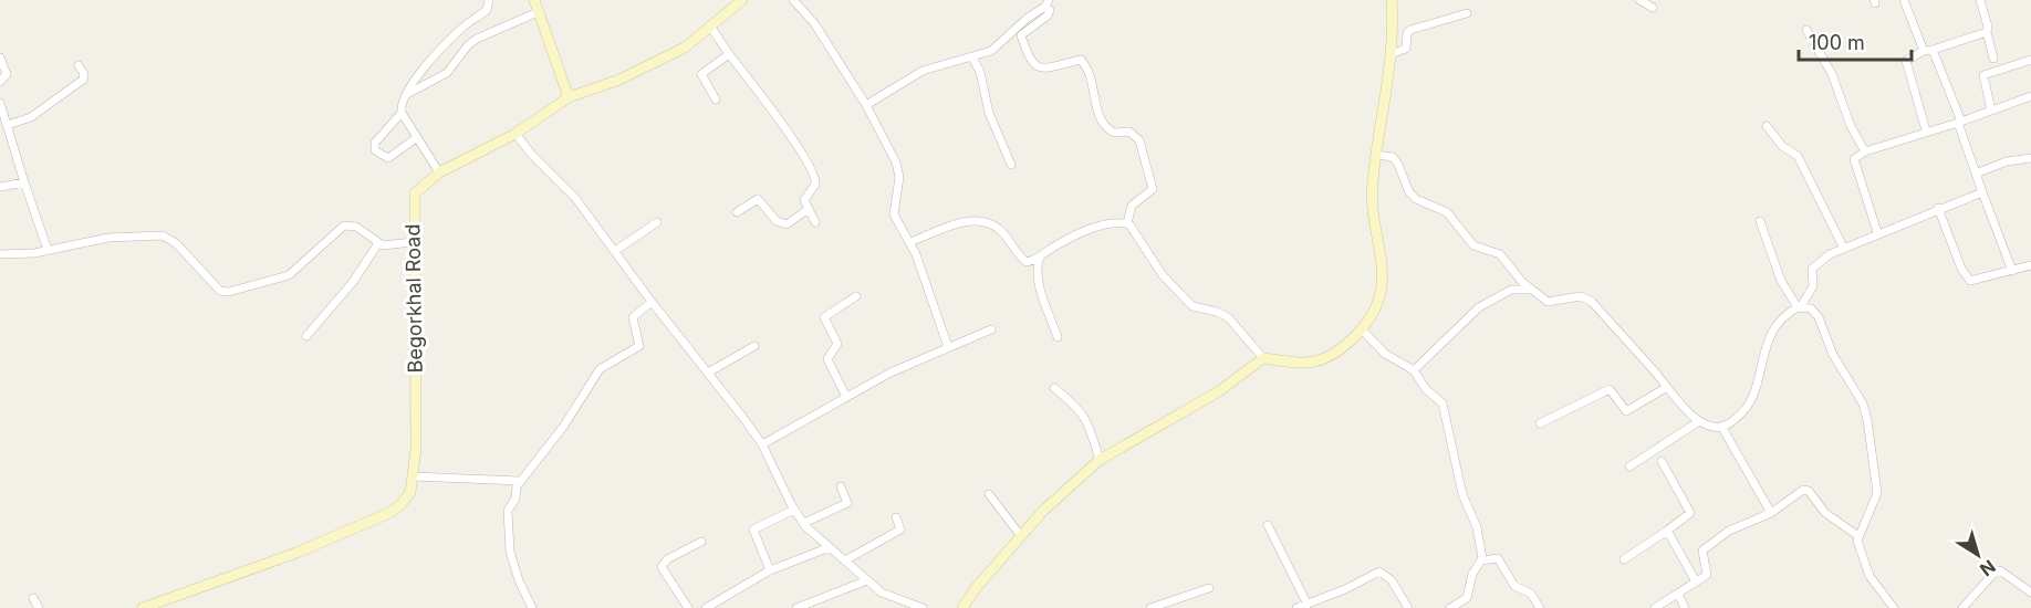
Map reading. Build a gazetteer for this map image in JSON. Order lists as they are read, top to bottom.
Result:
{
  "streets": {
    "street": ["Begorkhal Road"]
  },
  "scale_bar": "100 m",
  "north": "bottom right"
}
